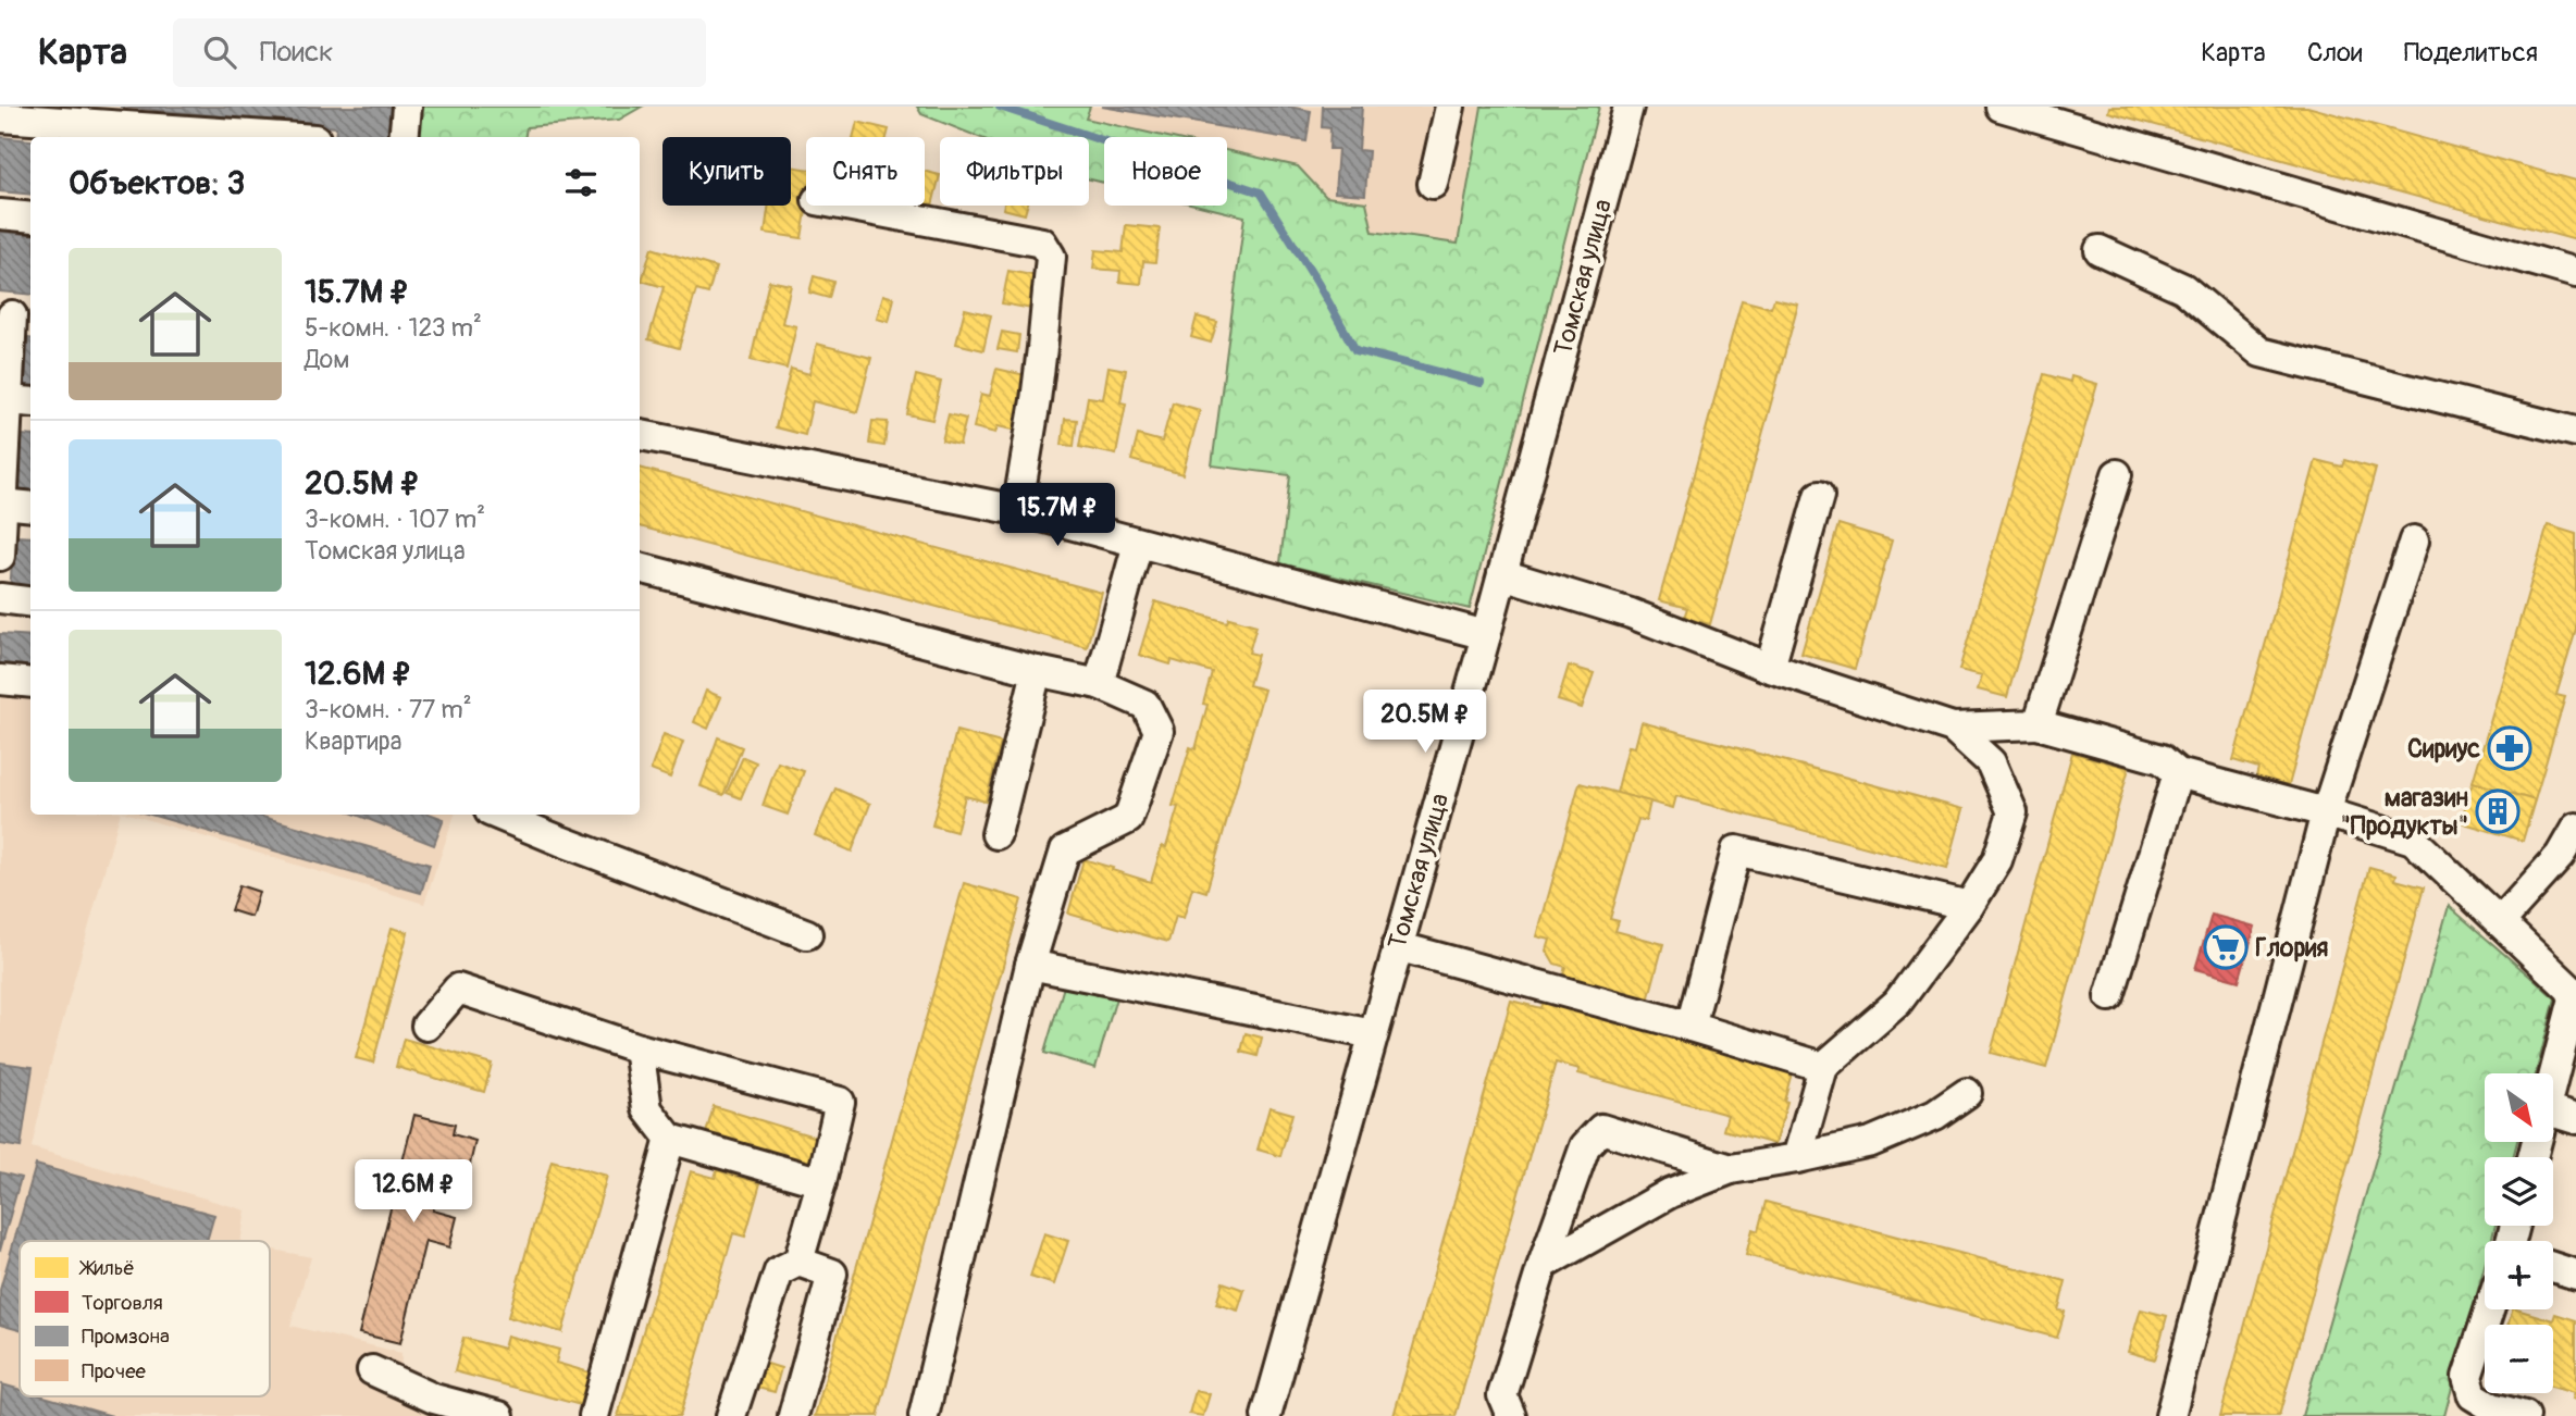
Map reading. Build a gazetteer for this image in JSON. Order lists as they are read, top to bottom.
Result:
{
  "streets": {
    "street": ["Томская улица"]
  },
  "places": {
    "pharmacy": ["Сириус"],
    "building": ["магазин \"Продукты\""],
    "supermarket": ["Глория"]
  },
  "legend": [
    "Жильё",
    "Торговля",
    "Промзона",
    "Прочее"
  ],
  "north": "bottom right",
  "page": {
    "header": "Карта",
    "search": "Поиск",
    "nav": ["Карта", "Слои", "Поделиться"],
    "chip": [
      "Купить",
      "Снять",
      "Фильтры",
      "Новое"
    ],
    "heading": "Объектов: 3",
    "list": [
      {
        "name": "15.7M ₽",
        "note": "5-комн. · 123 m² · Дом"
      },
      {
        "name": "20.5M ₽",
        "note": "3-комн. · 107 m² · Томская улица"
      },
      {
        "name": "12.6M ₽",
        "note": "3-комн. · 77 m² · Квартира"
      }
    ],
    "price": ["15.7M ₽", "20.5M ₽", "12.6M ₽"],
    "map_buttons": ["+", "−"]
  }
}
